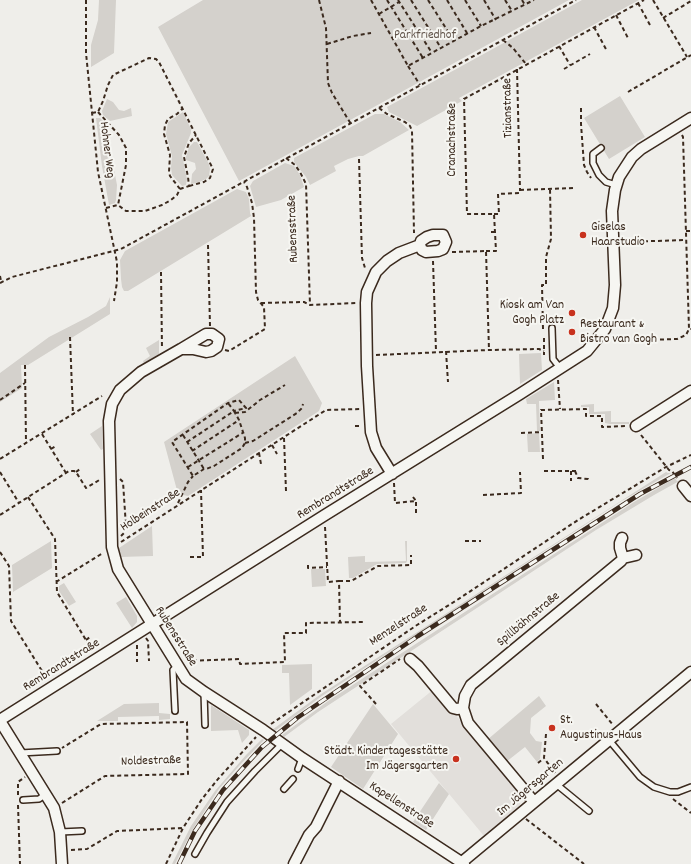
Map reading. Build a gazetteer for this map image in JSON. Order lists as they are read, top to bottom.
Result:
{
  "streets": {
    "street": [
      "Rubensstraße",
      "Rembrandtstraße",
      "Spillbähnstraße",
      "Im Jägersgarten",
      "Kapellenstraße"
    ],
    "path": [
      "Tizianstraße",
      "Cranachstraße",
      "Hohner Weg",
      "Holbeinstraße",
      "Menzelstraße",
      "Noldestraße"
    ]
  },
  "crossings": [
    ["Tizianstraße", "Cranachstraße"],
    ["Rubensstraße", "Rembrandtstraße"],
    ["Rubensstraße", "Holbeinstraße"],
    ["Rubensstraße", "Menzelstraße"],
    ["Rubensstraße", "Kapellenstraße"],
    ["Menzelstraße", "Kapellenstraße"],
    ["Im Jägersgarten", "Kapellenstraße"]
  ],
  "parks": ["Parkfriedhof"],
  "places": [
    "Giselas Haarstudio",
    "Kiosk am Van Gogh Platz",
    "Restaurant & Bistro van Gogh",
    "St. Augustinus-Haus",
    "Städt. Kindertagesstätte Im Jägersgarten"
  ]
}
